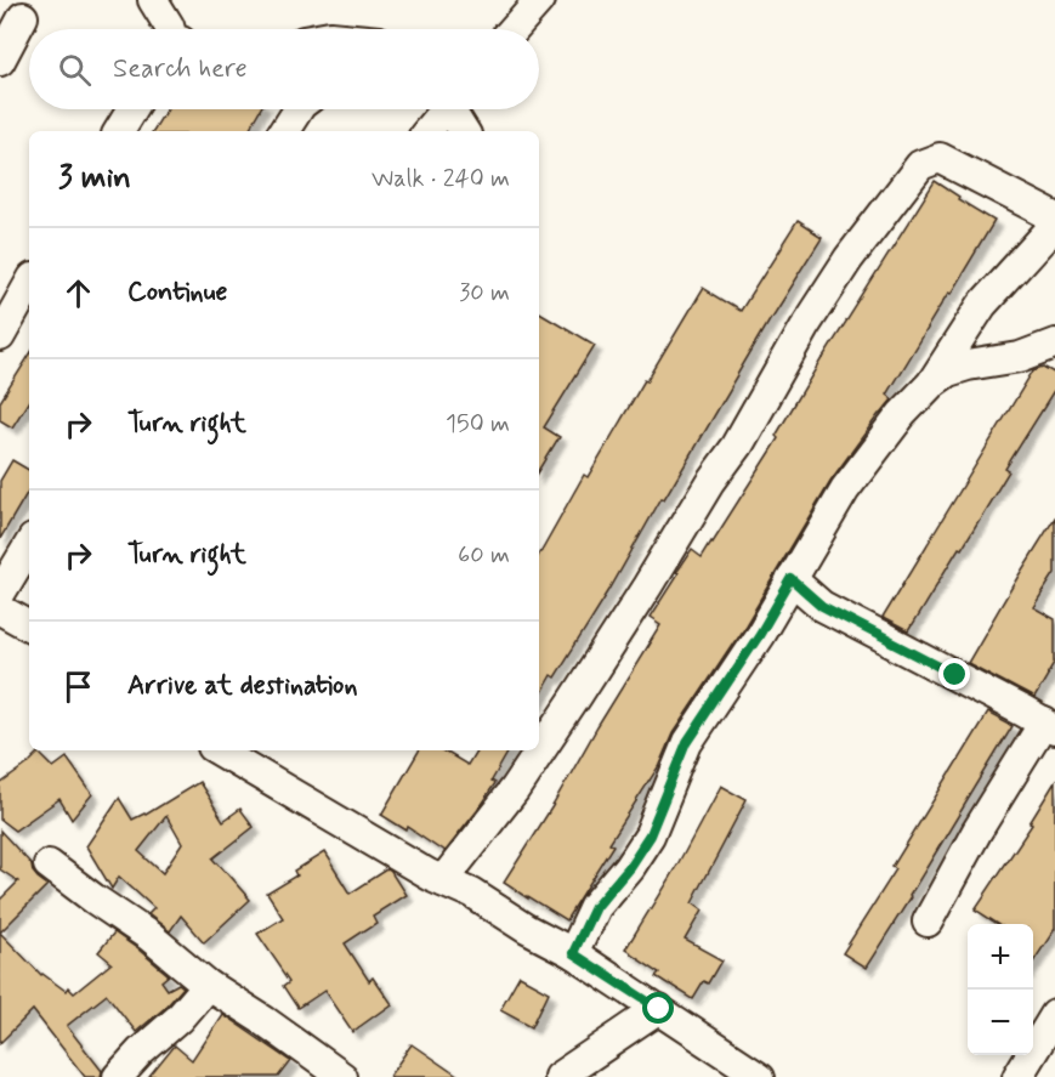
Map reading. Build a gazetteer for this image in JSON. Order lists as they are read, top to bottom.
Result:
{
  "page": {
    "search": "Search here",
    "heading": ["3 min", "Walk · 240 m"],
    "list": [
      ["Continue", "30 m"],
      ["Turn right", "150 m"],
      ["Turn right", "60 m"],
      "Arrive at destination"
    ],
    "map_buttons": ["+", "−"]
  }
}
